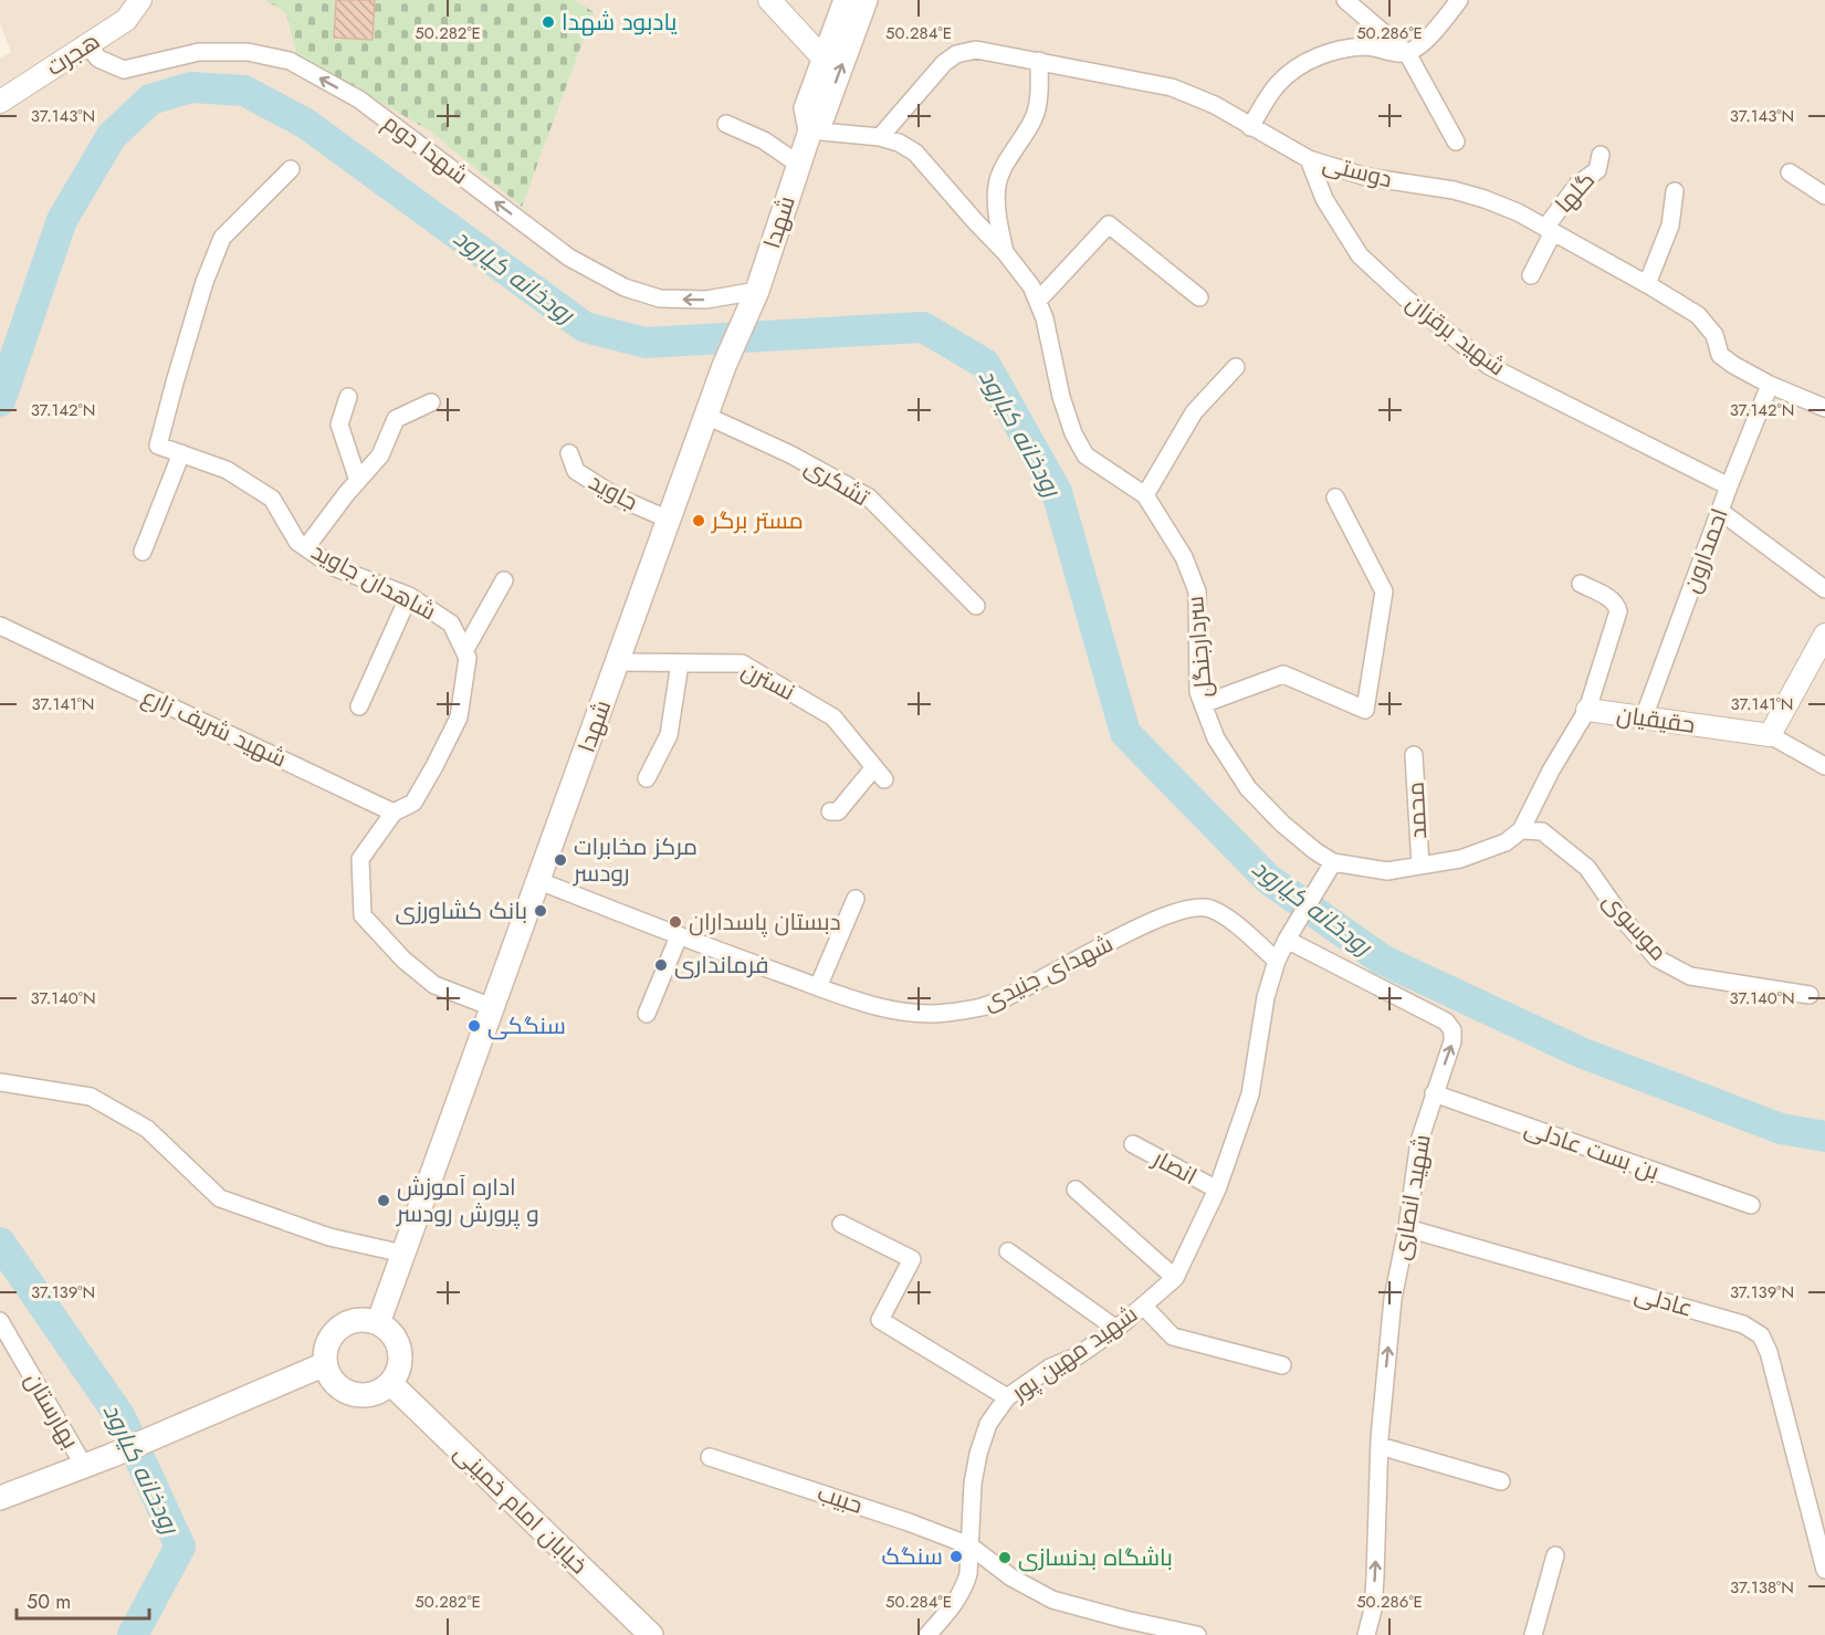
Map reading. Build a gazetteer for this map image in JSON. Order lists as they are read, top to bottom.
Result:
{
  "streets": {
    "main road": ["شهدا", "خیابان امام خمینی"],
    "street": [
      "هجرت",
      "شهدا دوم",
      "دوستی",
      "گلها",
      "شهید برقزان",
      "تشکری",
      "جاوید",
      "احمدارون",
      "شاهدان جاوید",
      "سردارجنگل",
      "نسترن",
      "حقیقیان",
      "شهید شریف زارع",
      "محمد",
      "موسوی",
      "شهدای جنیدی",
      "بن بست عادلی",
      "انصار",
      "شهید انصاری",
      "عادلی",
      "شهید مهین پور",
      "بهارستان",
      "حبیب"
    ]
  },
  "crossings": [
    ["هجرت", "شهدا دوم"],
    ["شهدا دوم", "شهدا"],
    ["دوستی", "گلها"],
    ["دوستی", "شهید برقزان"],
    ["دوستی", "احمدارون"],
    ["دوستی", "سردارجنگل"],
    ["شهدا", "تشکری"],
    ["شهدا", "جاوید"],
    ["شهدا", "شاهدان جاوید"],
    ["شهدا", "سردارجنگل"],
    ["شهدا", "نسترن"],
    ["شهدا", "شهدای جنیدی"],
    ["شهدا", "خیابان امام خمینی"],
    ["شهید برقزان", "احمدارون"],
    ["احمدارون", "حقیقیان"],
    ["شاهدان جاوید", "شهید شریف زارع"],
    ["سردارجنگل", "محمد"],
    ["سردارجنگل", "موسوی"],
    ["سردارجنگل", "شهید مهین پور"],
    ["شهدای جنیدی", "شهید مهین پور"],
    ["بن بست عادلی", "شهید انصاری"],
    ["انصار", "شهید مهین پور"],
    ["شهید انصاری", "عادلی"],
    ["شهید انصاری", "شهید مهین پور"],
    ["شهید مهین پور", "حبیب"]
  ],
  "one_way": ["شهدا دوم", "شهید انصاری"],
  "water": ["رودخانه کیارود"],
  "places": [
    "یادبود شهدا",
    "مستر برگر",
    "مرکز مخابرات رودسر",
    "بانک کشاورزى",
    "دبستان پاسداران",
    "فرماندارى",
    "سنگکى",
    "اداره آموزش و پرورش رودسر",
    "سنگک",
    "باشگاه بدنسازى"
  ],
  "scale_bar": "50 m",
  "coordinates": [
    "50.282°E",
    "50.284°E",
    "50.286°E",
    "37.143°N",
    "37.142°N",
    "37.141°N",
    "37.140°N",
    "37.139°N",
    "37.138°N"
  ]
}
